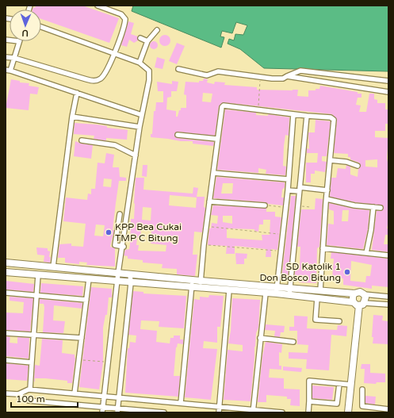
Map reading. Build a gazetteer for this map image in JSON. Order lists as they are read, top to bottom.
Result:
{
  "places": ["KPP Bea Cukai TMP C Bitung", "SD Katolik 1 Don Bosco Bitung"],
  "scale_bar": "100 m",
  "north": "bottom"
}
